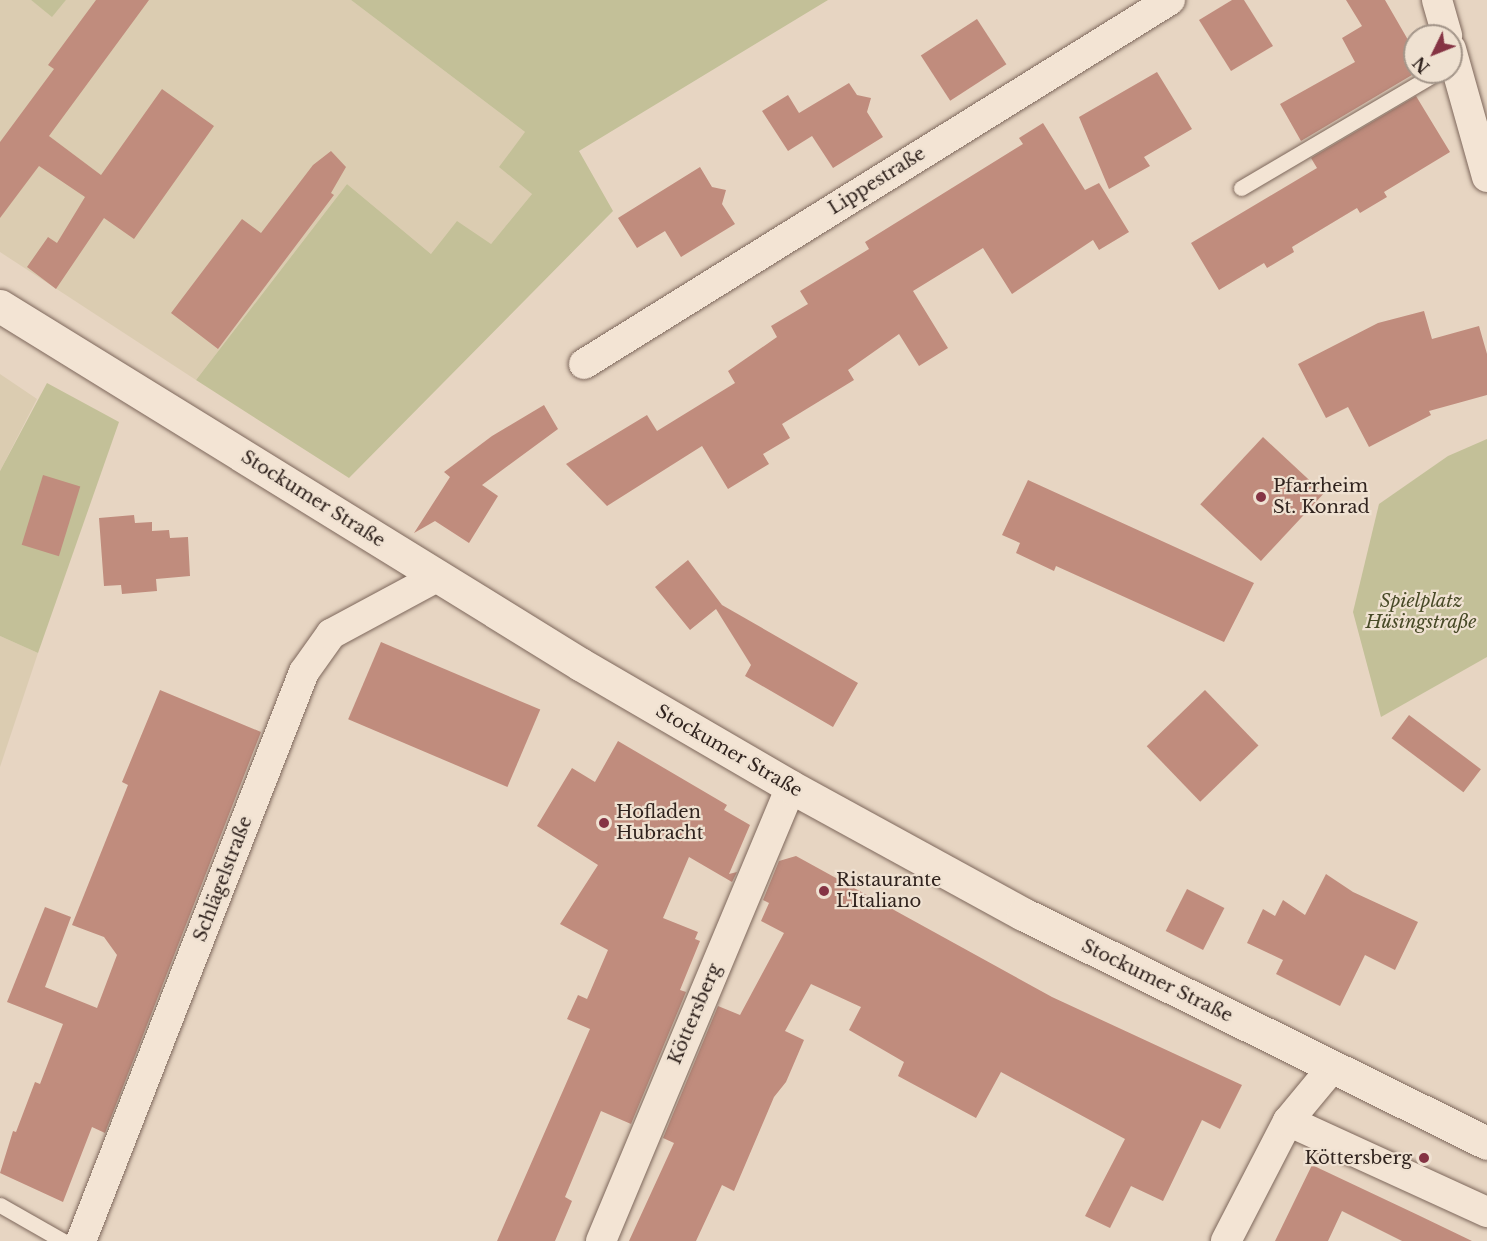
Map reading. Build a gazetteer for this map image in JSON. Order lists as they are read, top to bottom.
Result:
{
  "streets": {
    "main road": ["Stockumer Straße"],
    "street": ["Lippestraße", "Schlägelstraße", "Köttersberg"]
  },
  "crossings": [
    ["Stockumer Straße", "Schlägelstraße"],
    ["Stockumer Straße", "Köttersberg"]
  ],
  "parks": ["Spielplatz Hüsingstraße"],
  "places": [
    "Pfarrheim St. Konrad",
    "Hofladen Hubracht",
    "Ristaurante L'Italiano",
    "Köttersberg"
  ],
  "north": "bottom left"
}
